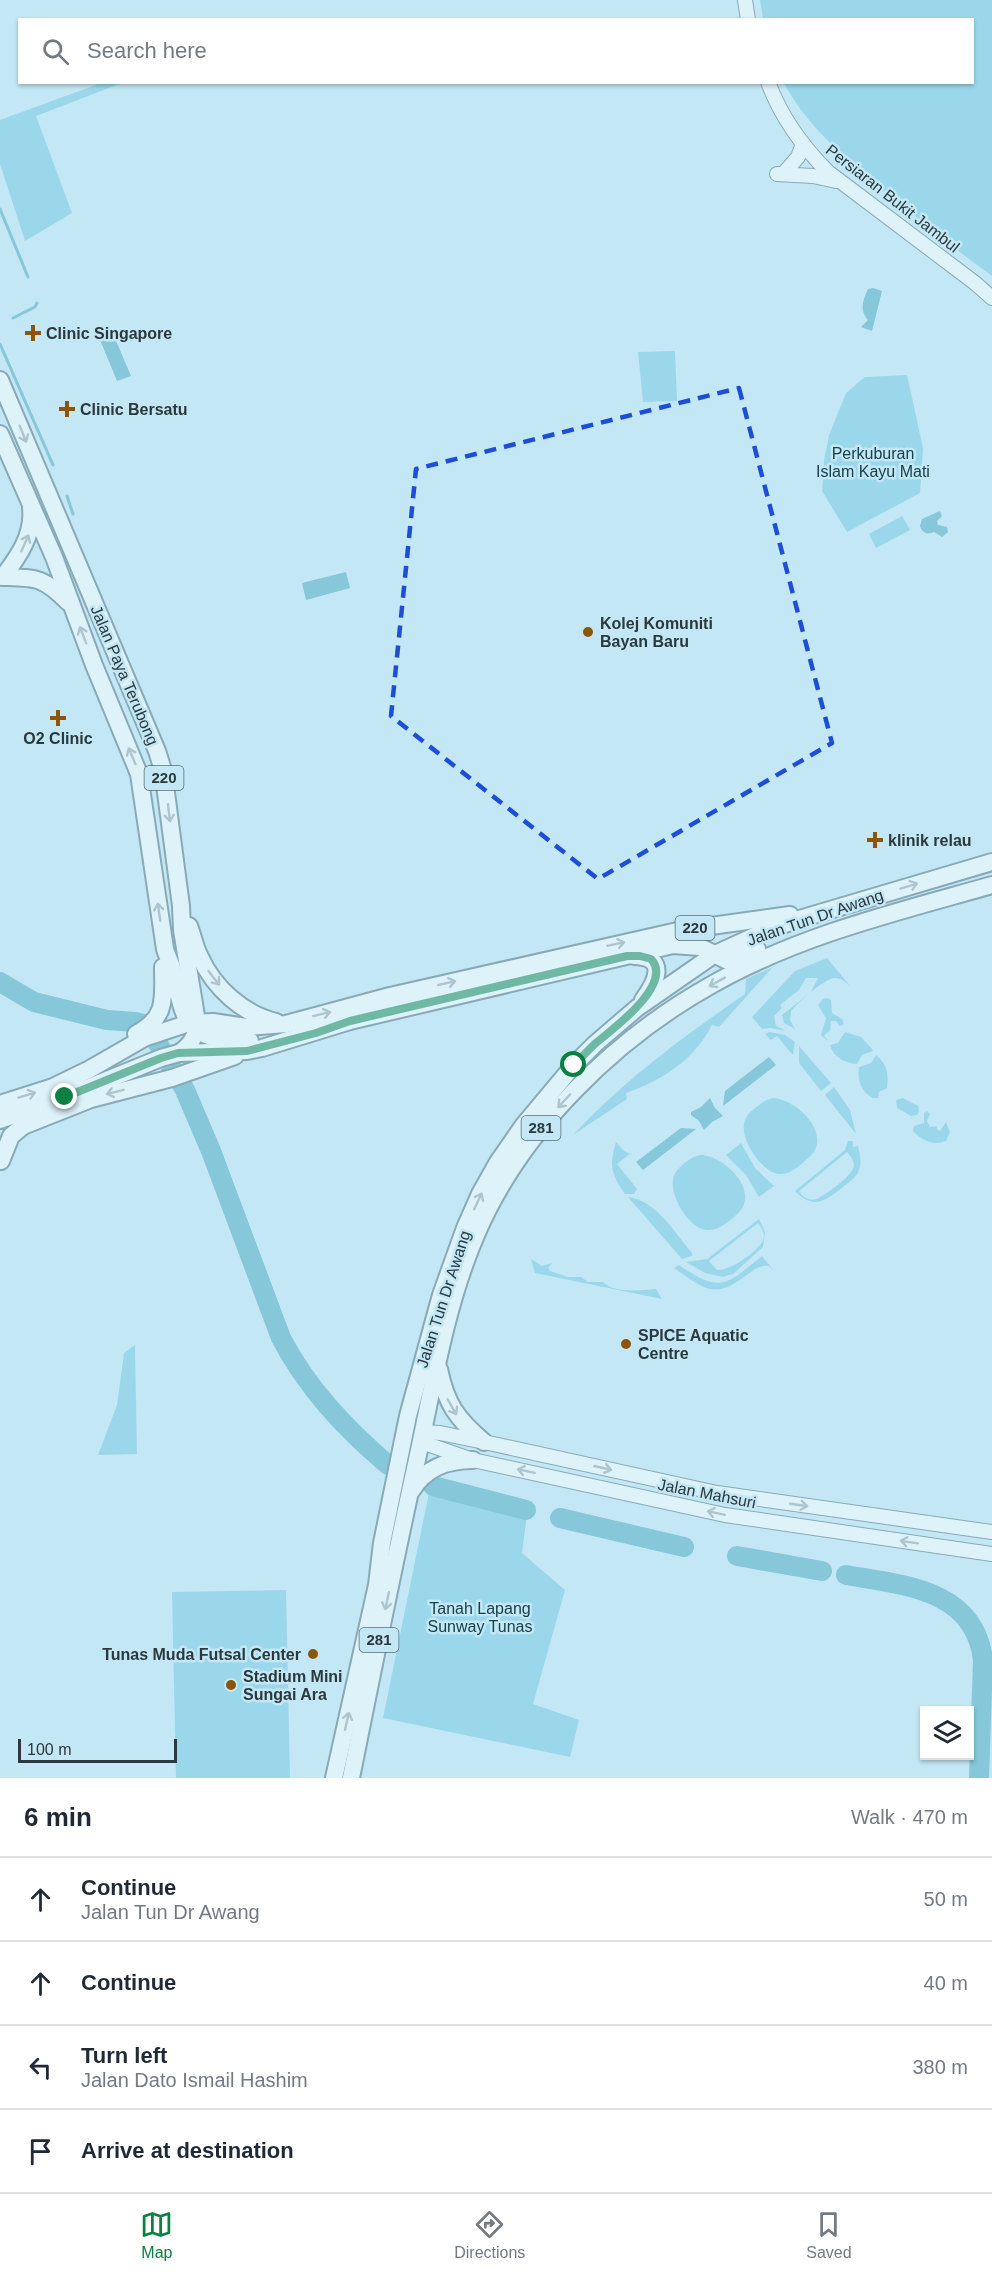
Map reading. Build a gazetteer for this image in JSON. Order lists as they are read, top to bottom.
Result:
{
  "streets": {
    "main road": [
      "Jalan Paya Terubong",
      "220",
      "Jalan Tun Dr Awang",
      "281"
    ],
    "street": ["Persiaran Bukit Jambul", "Jalan Mahsuri"]
  },
  "crossings": [
    ["Jalan Paya Terubong", "220"],
    ["220", "Jalan Tun Dr Awang"],
    ["Jalan Tun Dr Awang", "Jalan Mahsuri"]
  ],
  "parks": ["Perkuburan Islam Kayu Mati", "Tanah Lapang Sunway Tunas"],
  "places": {
    "health": [
      "Clinic Singapore",
      "Clinic Bersatu",
      "O2 Clinic",
      "klinik relau"
    ],
    "other": [
      "Kolej Komuniti Bayan Baru",
      "SPICE Aquatic Centre",
      "Tunas Muda Futsal Center",
      "Stadium Mini Sungai Ara"
    ]
  },
  "scale_bar": "100 m",
  "page": {
    "search": "Search here",
    "scale": "100 m",
    "heading": ["6 min", "Walk · 470 m"],
    "list": [
      ["Continue", "Jalan Tun Dr Awang", "50 m"],
      ["Continue", "40 m"],
      ["Turn left", "Jalan Dato Ismail Hashim", "380 m"],
      "Arrive at destination"
    ],
    "nav": ["Map", "Directions", "Saved"]
  }
}
